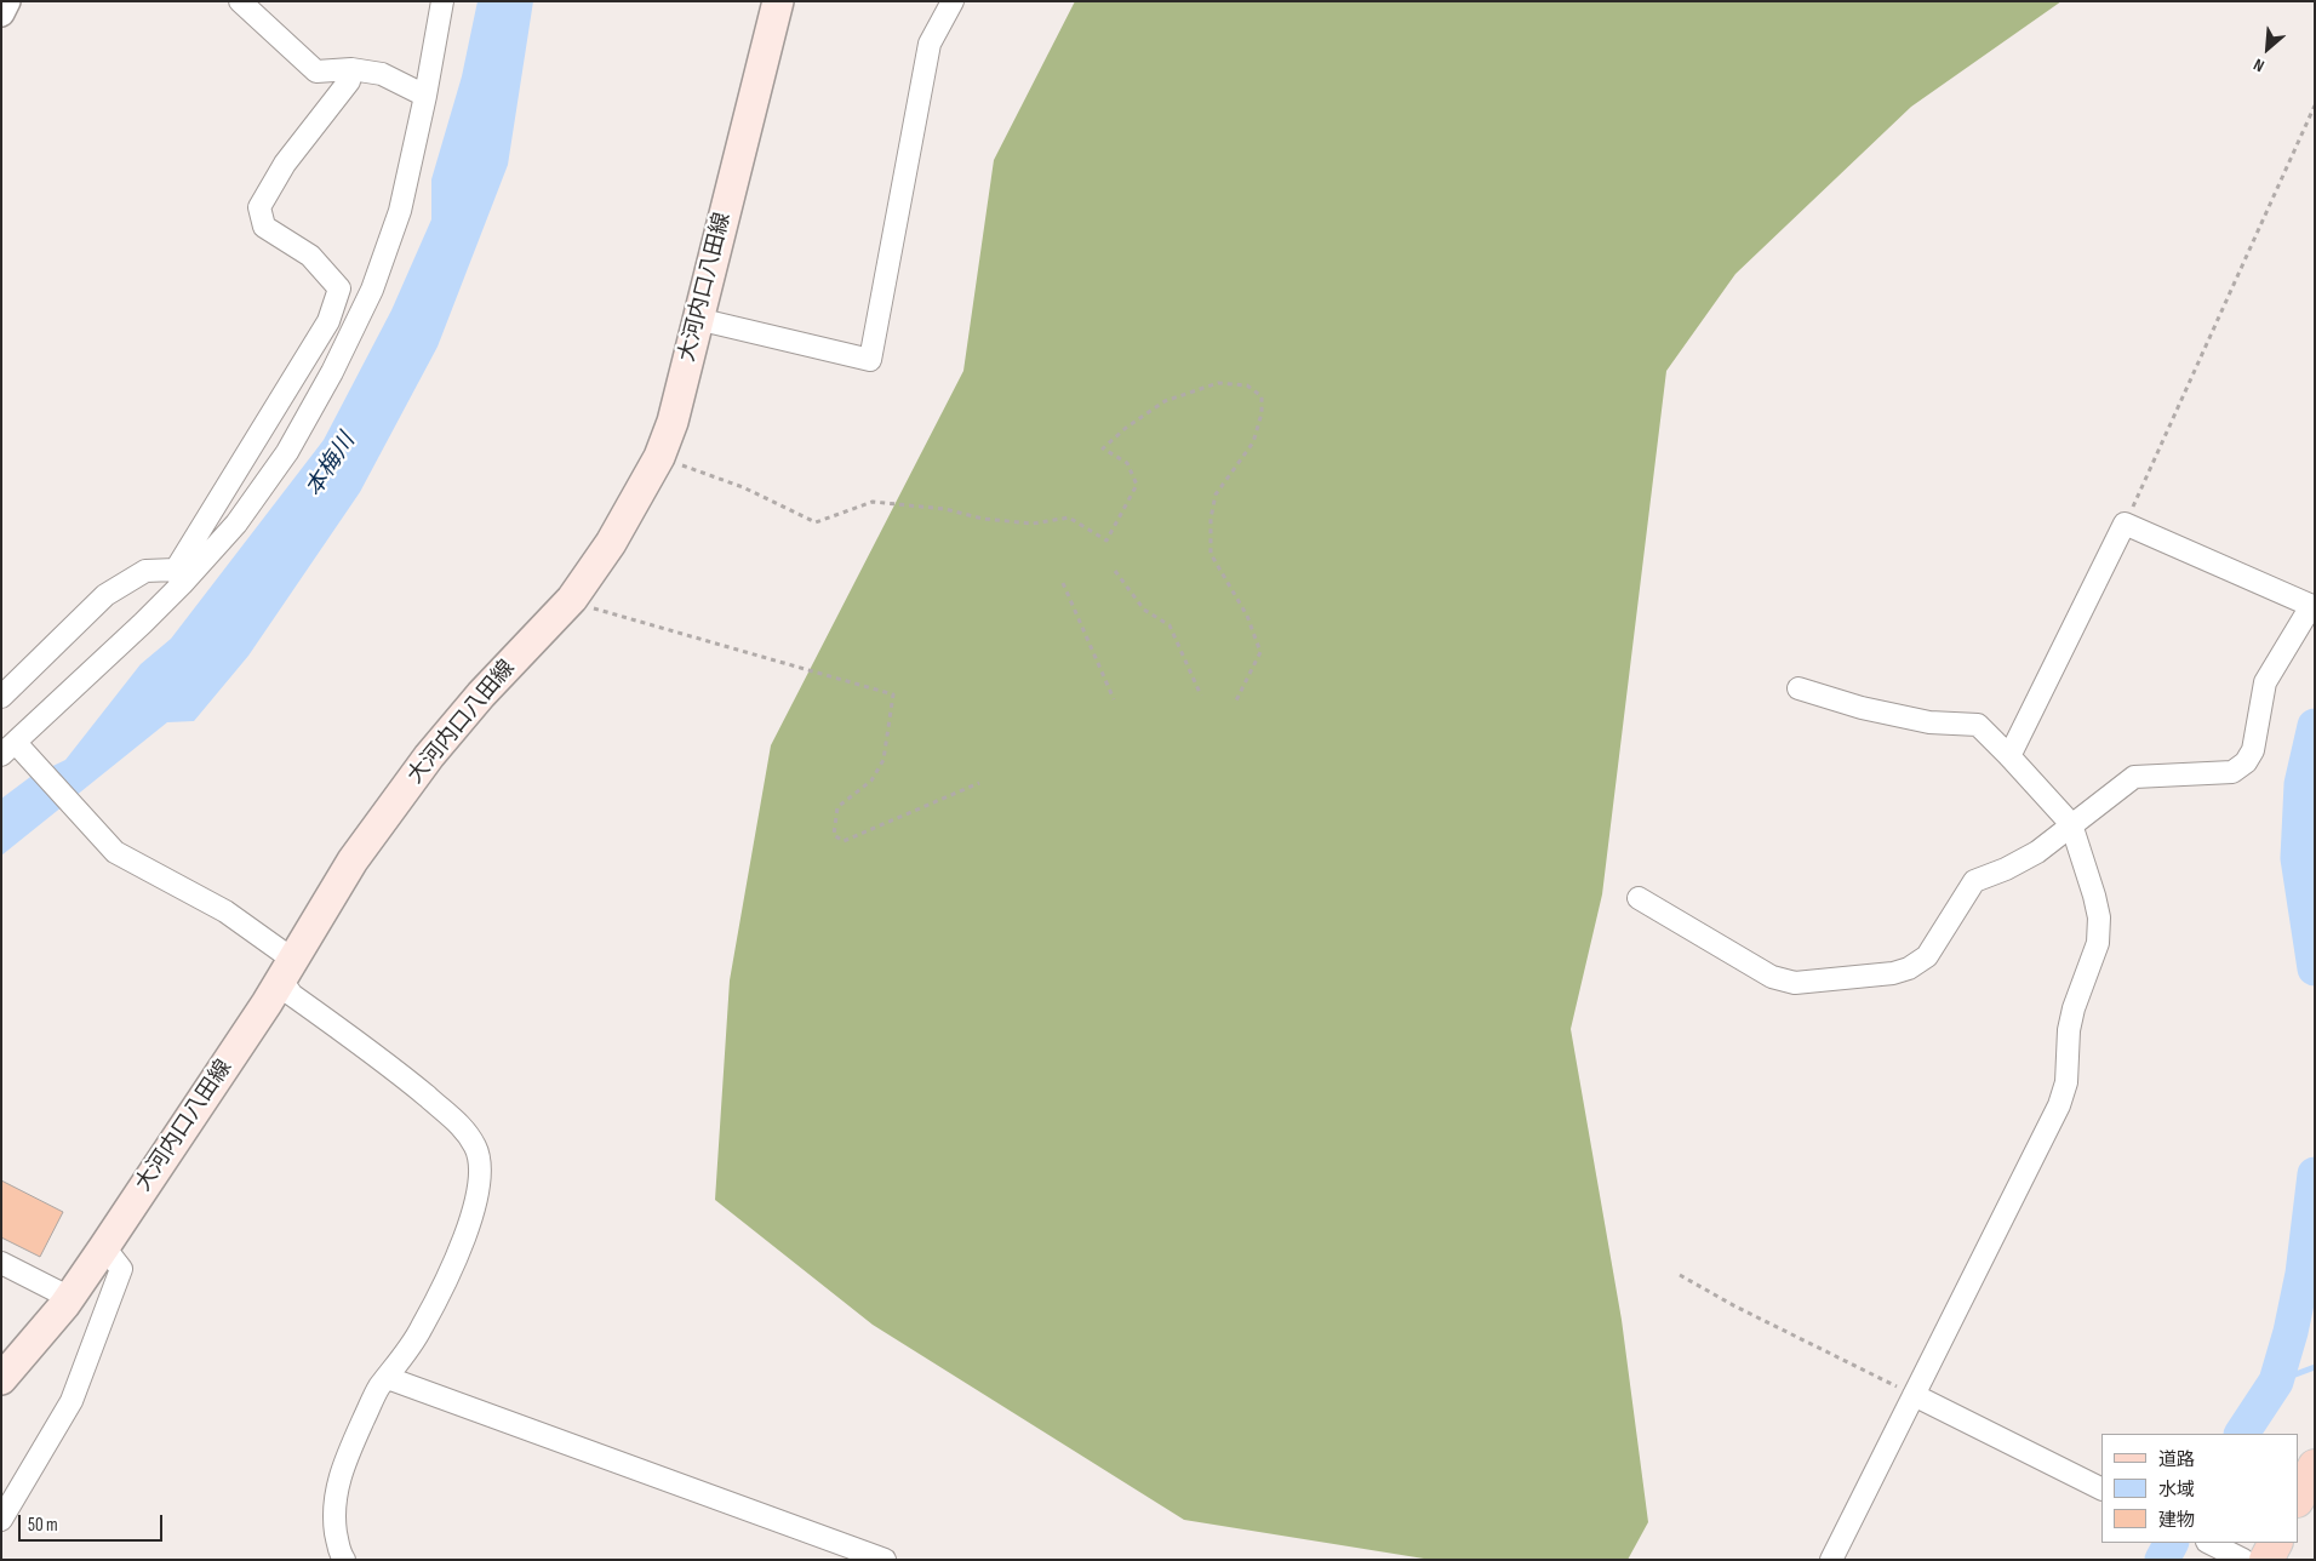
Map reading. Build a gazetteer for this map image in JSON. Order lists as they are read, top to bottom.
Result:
{
  "streets": {
    "main road": ["大河内口八田線"]
  },
  "water": ["本梅川"],
  "legend": ["道路", "水域", "建物"],
  "scale_bar": "50 m",
  "north": "bottom left"
}
